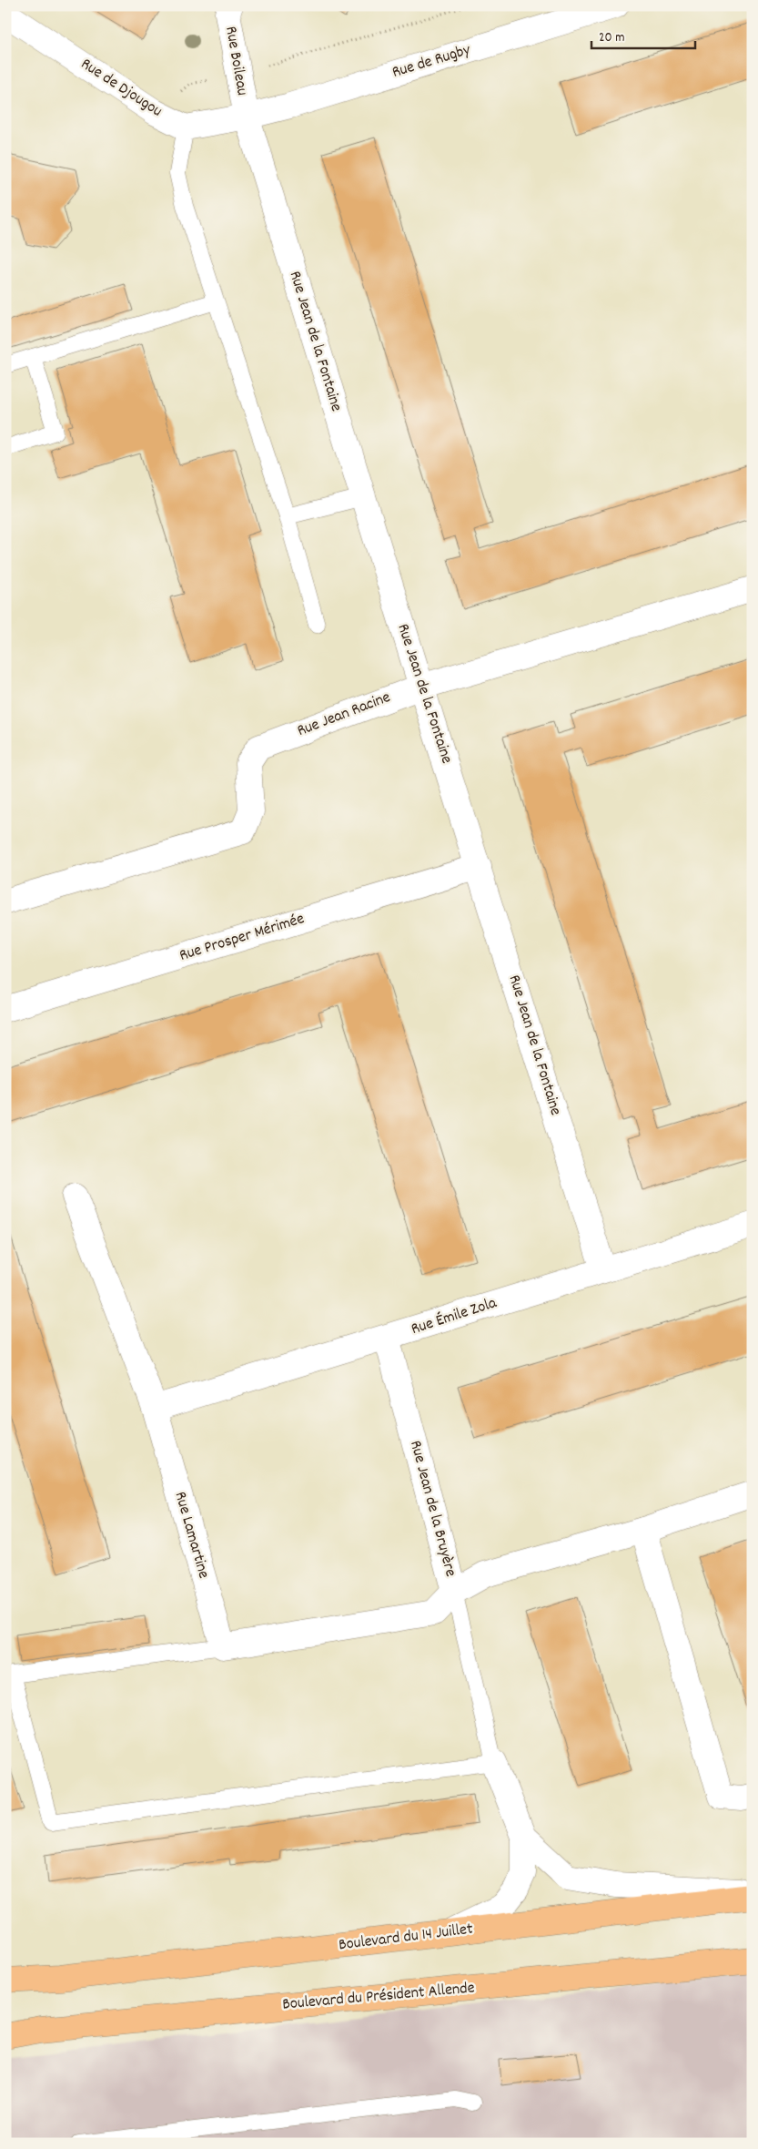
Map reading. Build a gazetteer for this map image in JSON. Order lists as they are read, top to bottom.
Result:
{
  "streets": {
    "main road": ["Boulevard du 14 Juillet", "Boulevard du Président Allende"],
    "street": [
      "Rue Boileau",
      "Rue de Rugby",
      "Rue de Djougou",
      "Rue Jean de la Fontaine",
      "Rue Jean Racine",
      "Rue Prosper Mérimée",
      "Rue Émile Zola",
      "Rue Jean de la Bruyère",
      "Rue Lamartine"
    ]
  },
  "crossings": [
    ["Rue Boileau", "Rue de Rugby"],
    ["Rue Boileau", "Rue Jean de la Fontaine"],
    ["Rue de Rugby", "Rue Jean de la Fontaine"],
    ["Rue Jean de la Fontaine", "Rue Jean Racine"],
    ["Rue Jean de la Fontaine", "Rue Prosper Mérimée"],
    ["Rue Jean de la Fontaine", "Rue Émile Zola"],
    ["Rue Émile Zola", "Rue Jean de la Bruyère"],
    ["Rue Émile Zola", "Rue Lamartine"]
  ],
  "scale_bar": "20 m"
}
